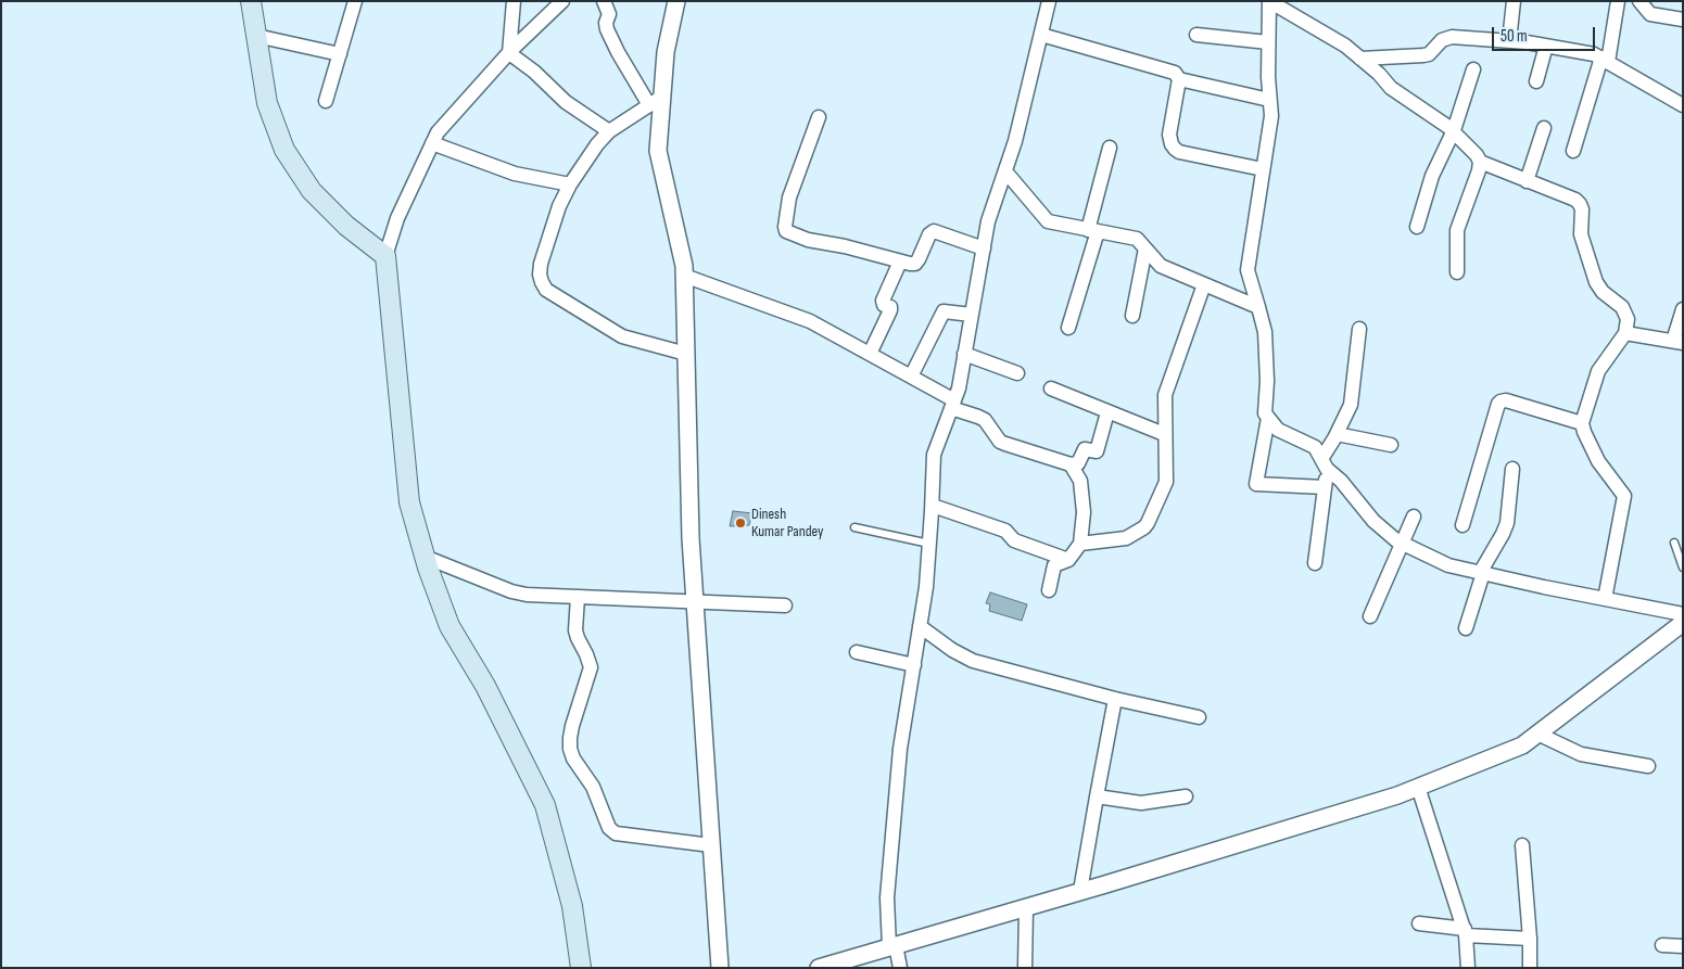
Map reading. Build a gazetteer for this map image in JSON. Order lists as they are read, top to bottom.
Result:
{
  "places": ["Dinesh Kumar Pandey"],
  "scale_bar": "50 m"
}
